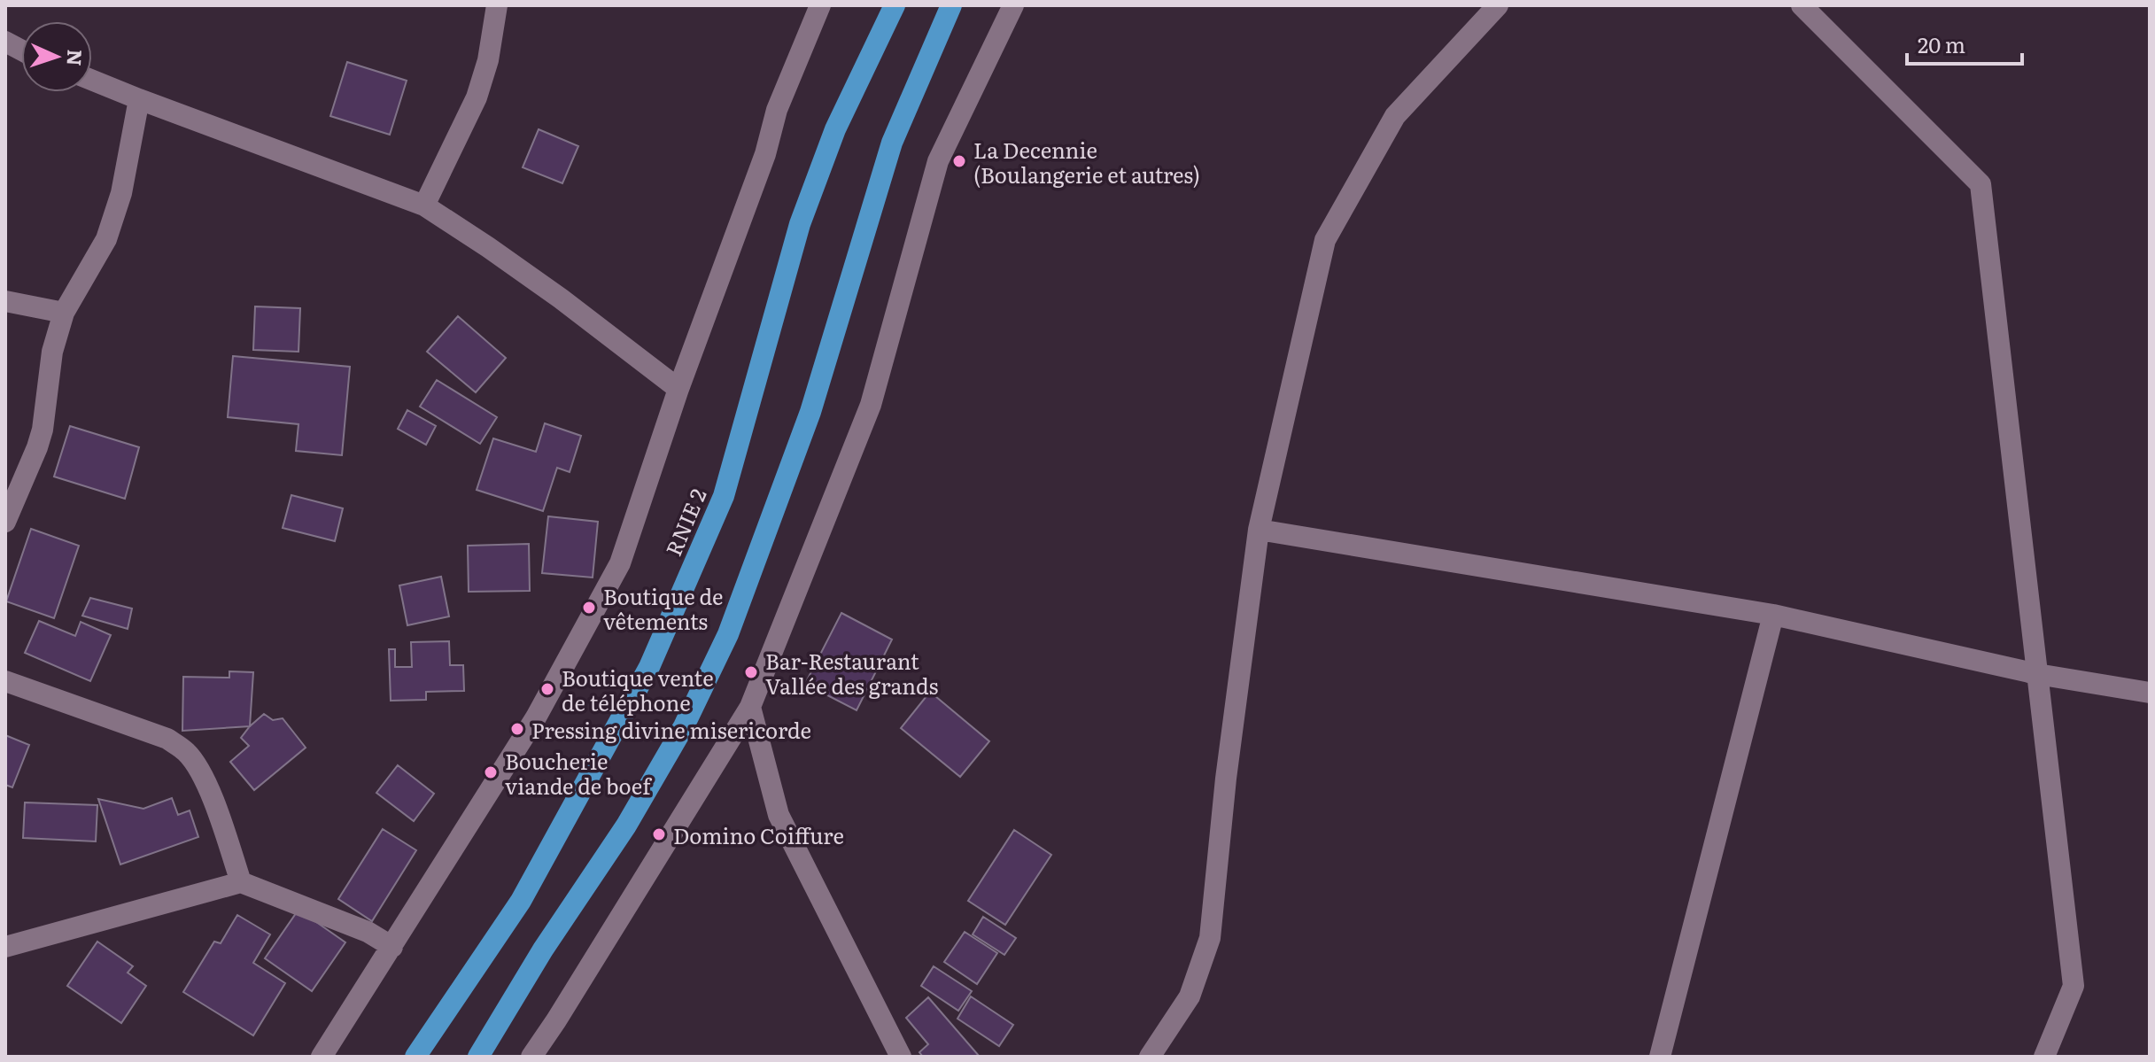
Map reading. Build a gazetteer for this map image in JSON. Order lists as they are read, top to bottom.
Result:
{
  "streets": {
    "highway": ["RNIE 2"]
  },
  "places": [
    "La Decennie (Boulangerie et autres)",
    "Boutique de vêtements",
    "Bar-Restaurant Vallée des grands",
    "Boutique vente de téléphone",
    "Pressing divine misericorde",
    "Boucherie viande de boef",
    "Domino Coiffure"
  ],
  "scale_bar": "20 m",
  "north": "right"
}
